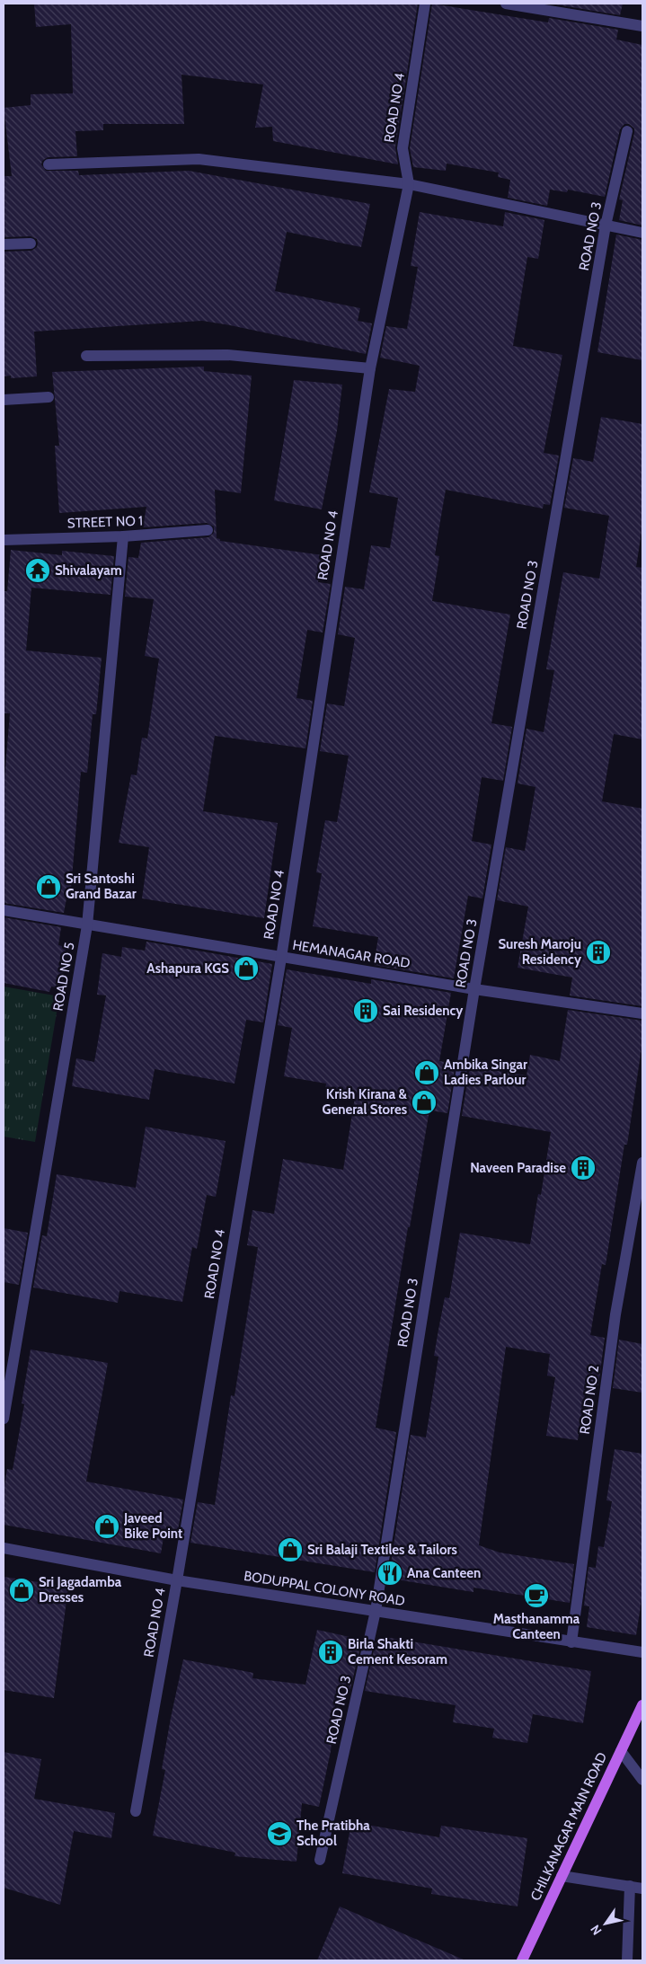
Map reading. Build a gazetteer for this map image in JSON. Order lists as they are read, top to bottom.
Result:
{
  "streets": {
    "main road": ["CHILKANAGAR MAIN ROAD"],
    "street": [
      "ROAD NO 4",
      "ROAD NO 3",
      "STREET NO 1",
      "HEMANAGAR ROAD",
      "ROAD NO 5",
      "ROAD NO 2",
      "BODUPPAL COLONY ROAD"
    ]
  },
  "crossings": [
    ["ROAD NO 4", "HEMANAGAR ROAD"],
    ["ROAD NO 4", "BODUPPAL COLONY ROAD"],
    ["ROAD NO 3", "HEMANAGAR ROAD"],
    ["ROAD NO 3", "BODUPPAL COLONY ROAD"],
    ["STREET NO 1", "ROAD NO 5"],
    ["HEMANAGAR ROAD", "ROAD NO 5"],
    ["ROAD NO 2", "BODUPPAL COLONY ROAD"]
  ],
  "places": {
    "temple": ["Shivalayam"],
    "shop": [
      "Sri Santoshi Grand Bazar",
      "Ashapura KGS",
      "Ambika Singar Ladies Parlour",
      "Krish Kirana & General Stores",
      "Javeed Bike Point",
      "Sri Balaji Textiles & Tailors",
      "Sri Jagadamba Dresses"
    ],
    "building": [
      "Suresh Maroju Residency",
      "Sai Residency",
      "Naveen Paradise",
      "Birla Shakti Cement Kesoram"
    ],
    "restaurant": ["Ana Canteen"],
    "cafe": ["Masthanamma Canteen"],
    "school or university": ["The Pratibha School"]
  },
  "north": "bottom left"
}
